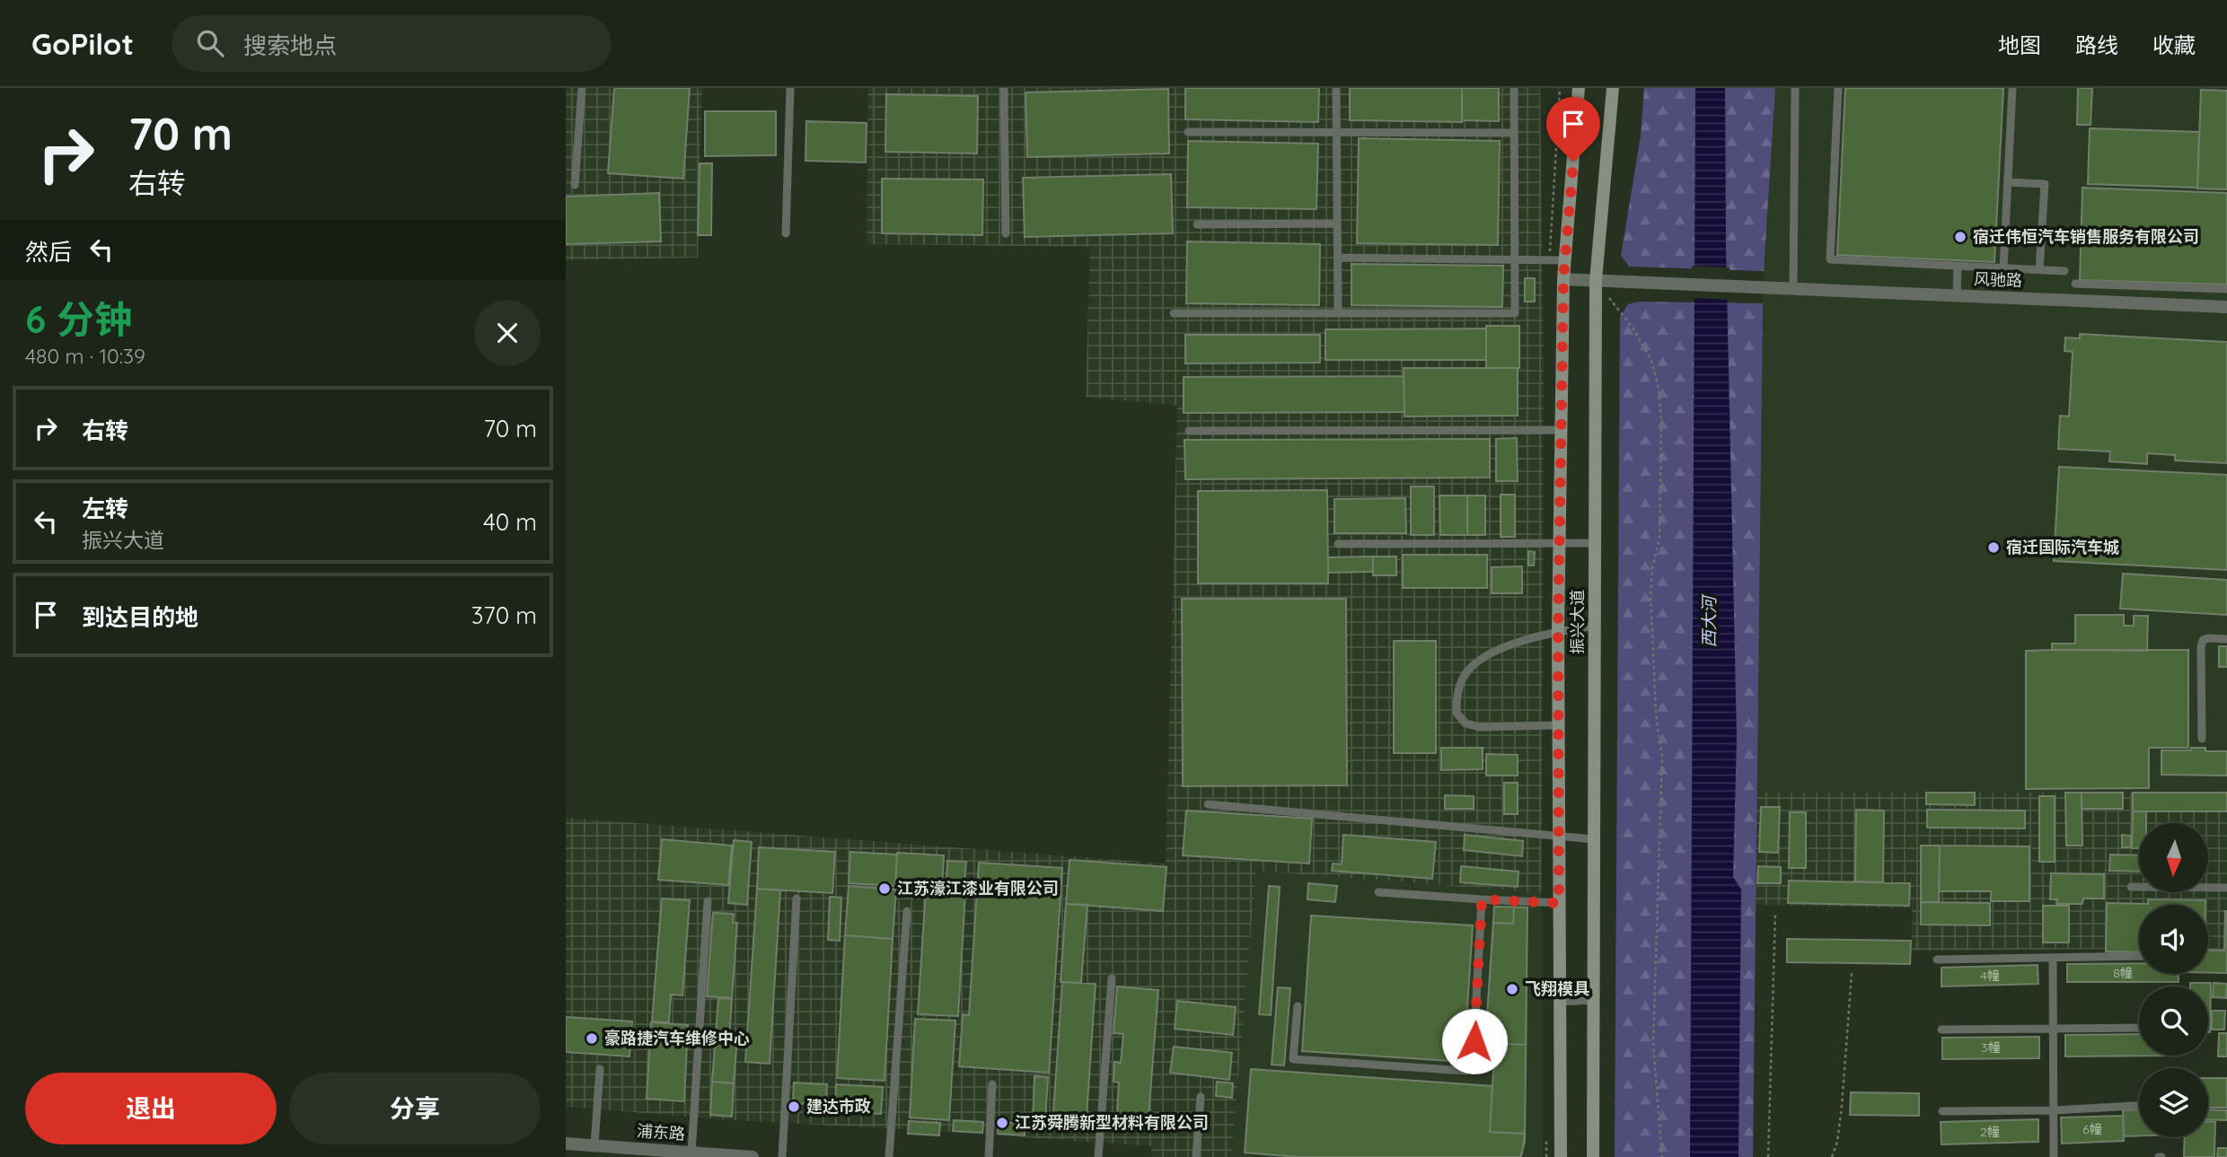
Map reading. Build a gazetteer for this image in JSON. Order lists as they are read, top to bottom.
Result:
{
  "streets": {
    "main road": ["振兴大道"],
    "street": ["风驰路", "浦东路"]
  },
  "crossings": [
    ["风驰路", "振兴大道"]
  ],
  "water": ["西大河"],
  "places": [
    "宿迁伟恒汽车销售服务有限公司",
    "宿迁国际汽车城",
    "江苏濠江漆业有限公司",
    "飞翔模具",
    "豪路捷汽车维修中心",
    "建达市政",
    "江苏舜腾新型材料有限公司"
  ],
  "house_numbers": [
    "8幢",
    "4幢",
    "3幢",
    "6幢",
    "2幢"
  ],
  "north": "bottom",
  "page": {
    "header": "GoPilot",
    "search": "搜索地点",
    "nav": ["地图", "路线", "收藏"],
    "turn": ["70 m", "右转"],
    "then": "然后",
    "heading": ["6 分钟", "480 m · 10:39"],
    "list": [
      {
        "name": "右转",
        "value": "70 m"
      },
      {
        "name": "左转",
        "note": "振兴大道",
        "value": "40 m"
      },
      {
        "name": "到达目的地",
        "value": "370 m"
      }
    ],
    "buttons": ["退出", "分享"]
  }
}
